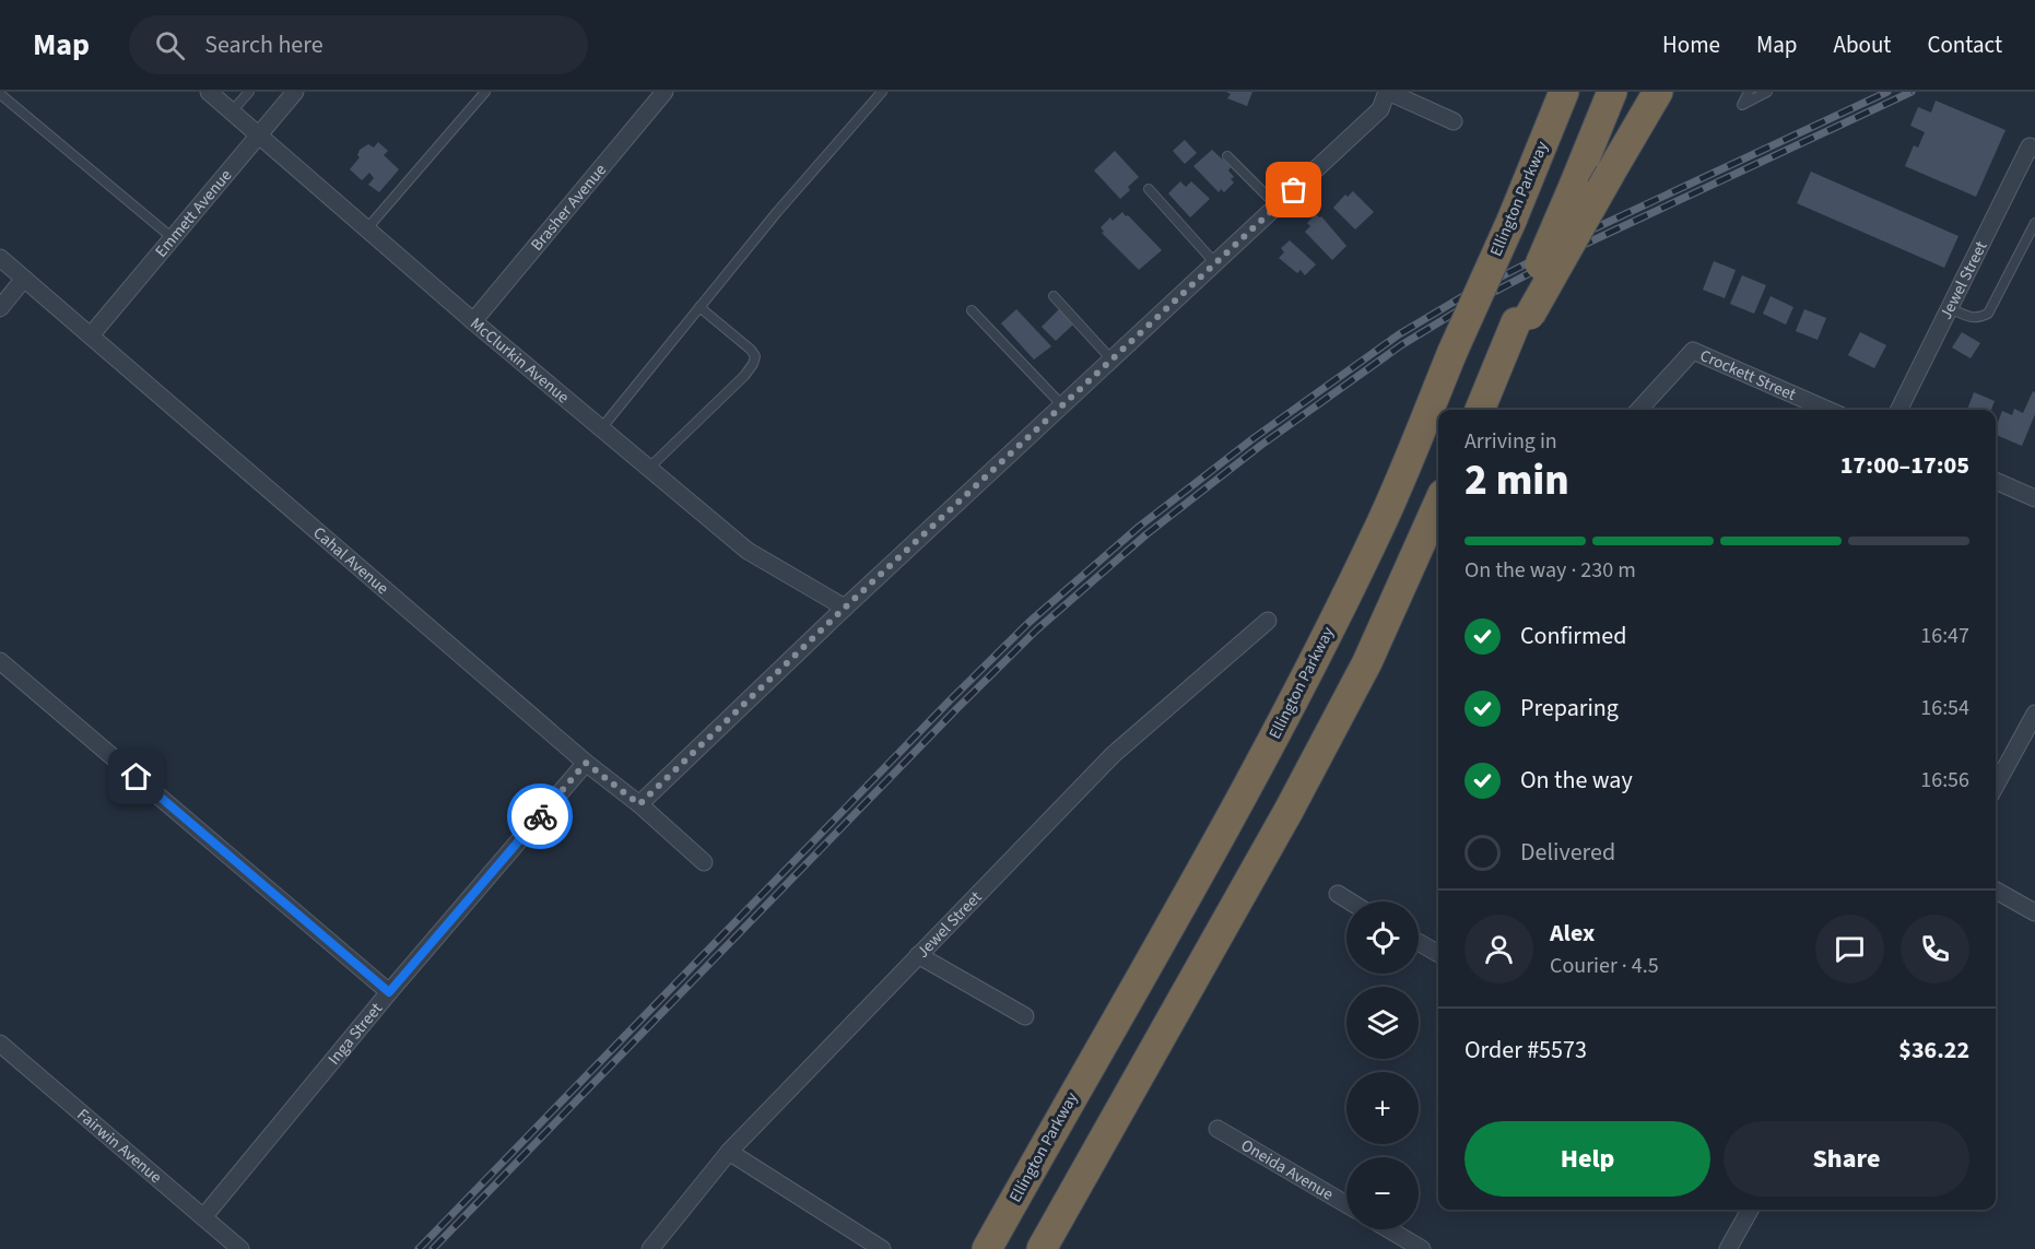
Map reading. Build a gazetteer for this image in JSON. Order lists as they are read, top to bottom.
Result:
{
  "streets": {
    "highway": ["Ellington Parkway"],
    "street": [
      "Brasher Avenue",
      "Emmett Avenue",
      "Jewel Street",
      "McClurkin Avenue",
      "Crockett Street",
      "Cahal Avenue",
      "Inga Street",
      "Fairwin Avenue",
      "Oneida Avenue"
    ]
  },
  "crossings": [
    ["Brasher Avenue", "McClurkin Avenue"],
    ["Emmett Avenue", "McClurkin Avenue"],
    ["Emmett Avenue", "Cahal Avenue"],
    ["Cahal Avenue", "Inga Street"],
    ["Inga Street", "Fairwin Avenue"]
  ],
  "page": {
    "header": "Map",
    "search": "Search here",
    "nav": [
      "Home",
      "Map",
      "About",
      "Contact"
    ],
    "heading": ["2 min", "Arriving in", "17:00–17:05"],
    "panel": [
      "Alex",
      "Courier · 4.5",
      "Order #5573",
      "$36.22"
    ],
    "bar": "On the way · 230 m",
    "list": [
      ["Confirmed", "16:47"],
      ["Preparing", "16:54"],
      ["On the way", "16:56"],
      "Delivered"
    ],
    "map_buttons": ["+", "−"],
    "buttons": ["Help", "Share"]
  }
}
